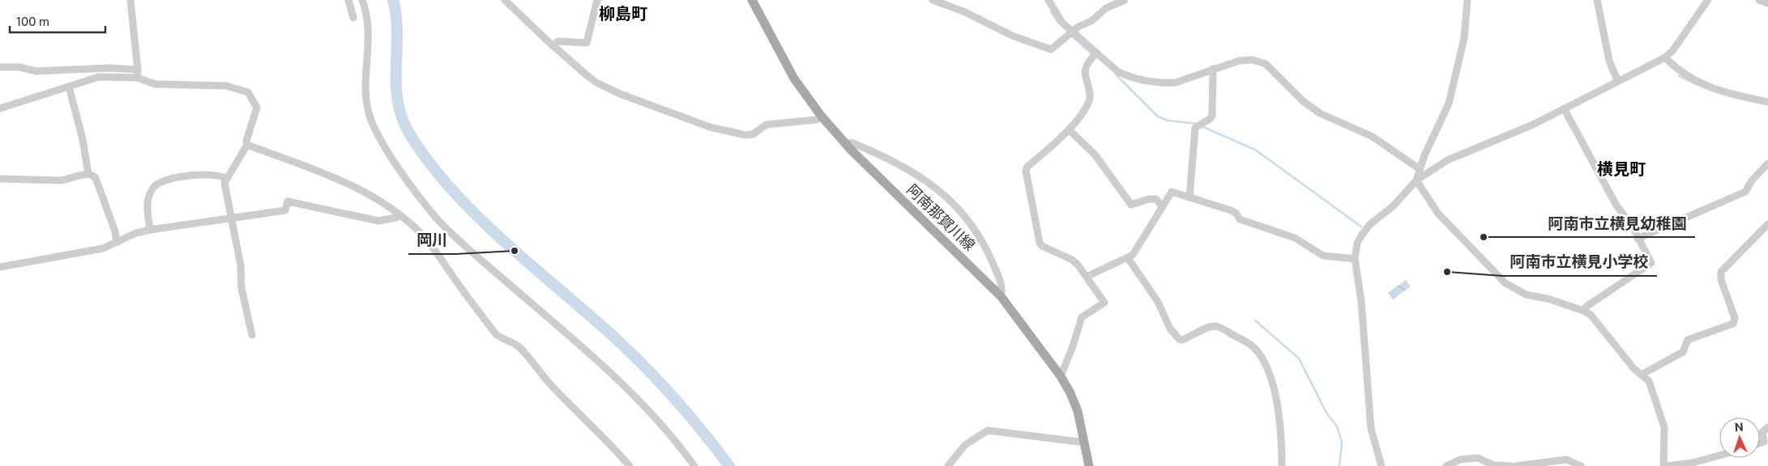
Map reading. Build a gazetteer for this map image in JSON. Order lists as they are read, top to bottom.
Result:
{
  "streets": {
    "main road": ["阿南那賀川線"]
  },
  "districts": ["柳島町", "横見町"],
  "places": ["阿南市立横見幼稚園", "岡川", "阿南市立横見小学校"],
  "scale_bar": "100 m",
  "north": "top"
}
